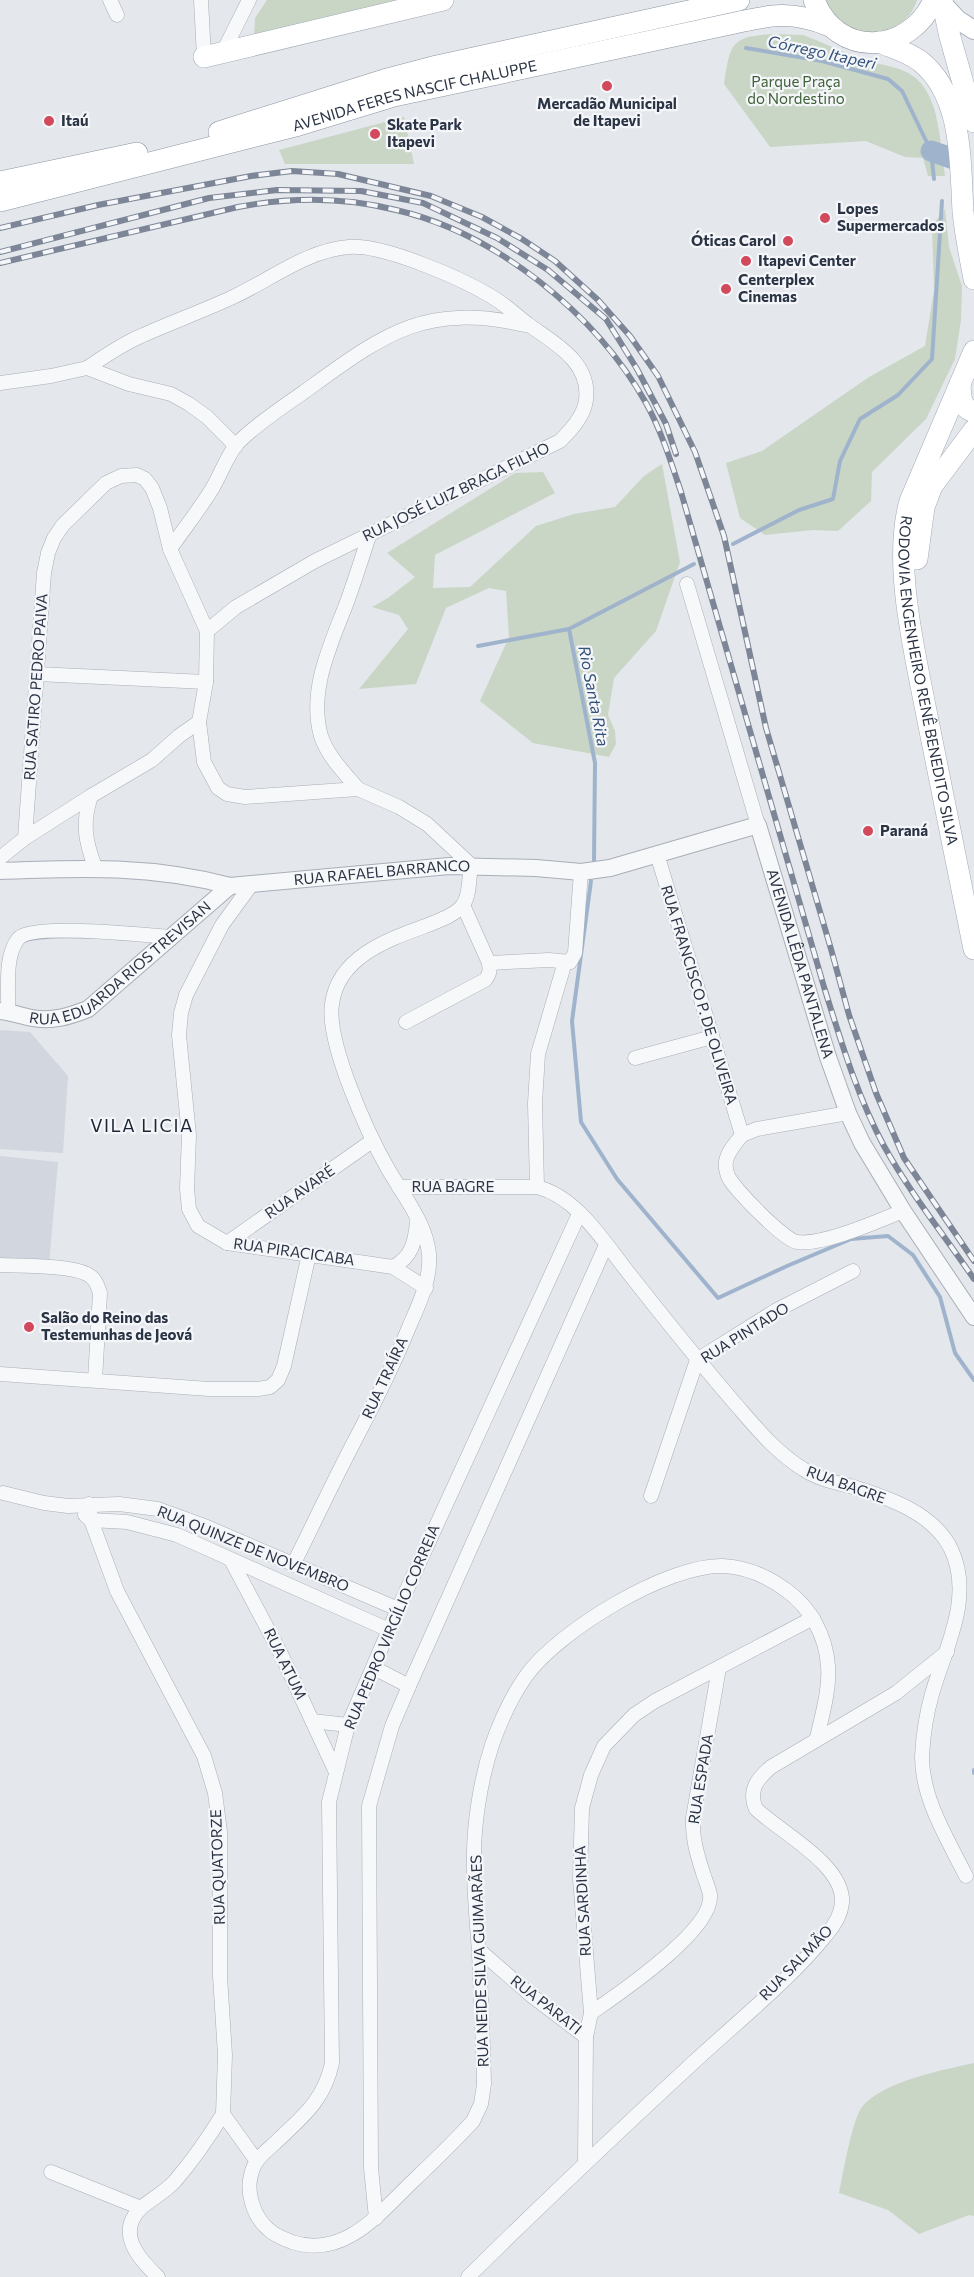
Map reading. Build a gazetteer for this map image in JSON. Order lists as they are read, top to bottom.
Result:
{
  "streets": {
    "main road": ["AVENIDA FERES NASCIF CHALUPPE", "RODOVIA ENGENHEIRO RENÊ BENEDITO SILVA"],
    "street": [
      "RUA JOSÉ LUIZ BRAGA FILHO",
      "RUA SATIRO PEDRO PAIVA",
      "RUA RAFAEL BARRANCO",
      "RUA EDUARDA RIOS TREVISAN",
      "AVENIDA LÊDA PANTALENA",
      "RUA FRANCISCO P. DE OLIVEIRA",
      "RUA BAGRE",
      "RUA AVARÉ",
      "RUA PIRACICABA",
      "RUA PINTADO",
      "RUA TRAÍRA",
      "RUA QUINZE DE NOVEMBRO",
      "RUA PEDRO VIRGÍLIO CORREIA",
      "RUA ATUM",
      "RUA ESPADA",
      "RUA QUATORZE",
      "RUA SARDINHA",
      "RUA NEIDE SILVA GUIMARÃES",
      "RUA SALMÃO",
      "RUA PARATI"
    ]
  },
  "crossings": [
    ["RUA RAFAEL BARRANCO", "RUA EDUARDA RIOS TREVISAN"],
    ["RUA RAFAEL BARRANCO", "AVENIDA LÊDA PANTALENA"],
    ["RUA RAFAEL BARRANCO", "RUA FRANCISCO P. DE OLIVEIRA"],
    ["RUA RAFAEL BARRANCO", "RUA PIRACICABA"],
    ["RUA BAGRE", "RUA PINTADO"],
    ["RUA BAGRE", "RUA TRAÍRA"],
    ["RUA BAGRE", "RUA PEDRO VIRGÍLIO CORREIA"],
    ["RUA BAGRE", "RUA SALMÃO"],
    ["RUA AVARÉ", "RUA PIRACICABA"],
    ["RUA AVARÉ", "RUA TRAÍRA"],
    ["RUA PIRACICABA", "RUA TRAÍRA"],
    ["RUA TRAÍRA", "RUA QUINZE DE NOVEMBRO"],
    ["RUA QUINZE DE NOVEMBRO", "RUA PEDRO VIRGÍLIO CORREIA"],
    ["RUA QUINZE DE NOVEMBRO", "RUA ATUM"],
    ["RUA QUINZE DE NOVEMBRO", "RUA QUATORZE"],
    ["RUA PEDRO VIRGÍLIO CORREIA", "RUA ATUM"],
    ["RUA PEDRO VIRGÍLIO CORREIA", "RUA NEIDE SILVA GUIMARÃES"],
    ["RUA ESPADA", "RUA SARDINHA"],
    ["RUA SARDINHA", "RUA NEIDE SILVA GUIMARÃES"],
    ["RUA SARDINHA", "RUA SALMÃO"],
    ["RUA SARDINHA", "RUA PARATI"],
    ["RUA NEIDE SILVA GUIMARÃES", "RUA SALMÃO"],
    ["RUA NEIDE SILVA GUIMARÃES", "RUA PARATI"]
  ],
  "districts": ["VILA LICIA"],
  "water": ["Córrego Itaperi", "Rio Santa Rita"],
  "parks": ["Parque Praça do Nordestino"],
  "places": [
    "Mercadão Municipal de Itapevi",
    "Itaú",
    "Skate Park Itapevi",
    "Lopes Supermercados",
    "Óticas Carol",
    "Itapevi Center",
    "Centerplex Cinemas",
    "Paraná",
    "Salão do Reino das Testemunhas de Jeová"
  ]
}
